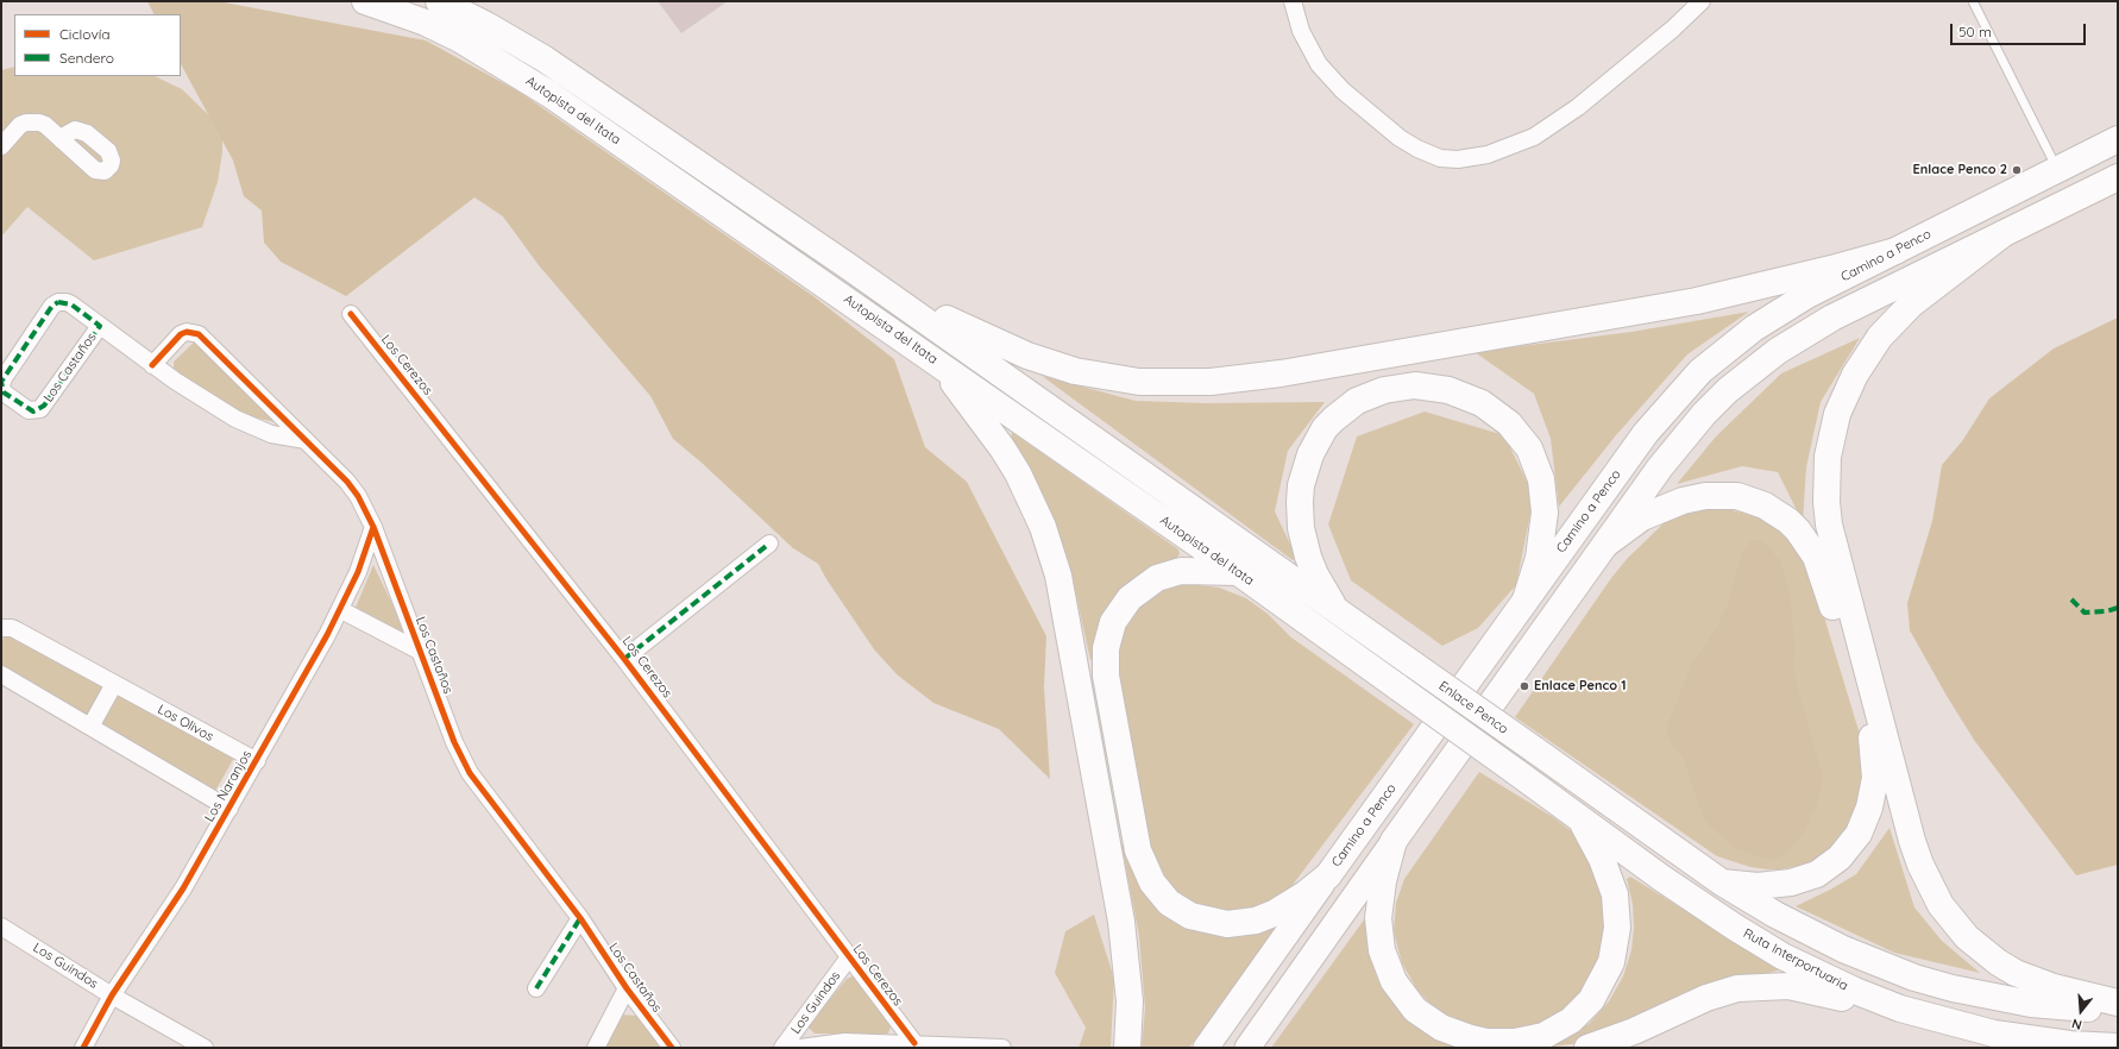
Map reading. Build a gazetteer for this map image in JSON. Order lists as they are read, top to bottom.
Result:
{
  "streets": {
    "highway": [
      "Autopista del Itata",
      "Camino a Penco",
      "Enlace Penco",
      "Ruta Interportuaria"
    ],
    "street": [
      "Los Cerezos",
      "Los Castaños",
      "Los Olivos",
      "Los Naranjos",
      "Los Guindos"
    ]
  },
  "crossings": [
    ["Autopista del Itata", "Enlace Penco"],
    ["Los Cerezos", "Los Guindos"],
    ["Los Castaños", "Los Naranjos"],
    ["Enlace Penco", "Ruta Interportuaria"],
    ["Los Olivos", "Los Naranjos"],
    ["Los Naranjos", "Los Guindos"]
  ],
  "places": ["Enlace Penco 2", "Enlace Penco 1"],
  "legend": ["Ciclovía", "Sendero"],
  "scale_bar": "50 m",
  "north": "bottom"
}
